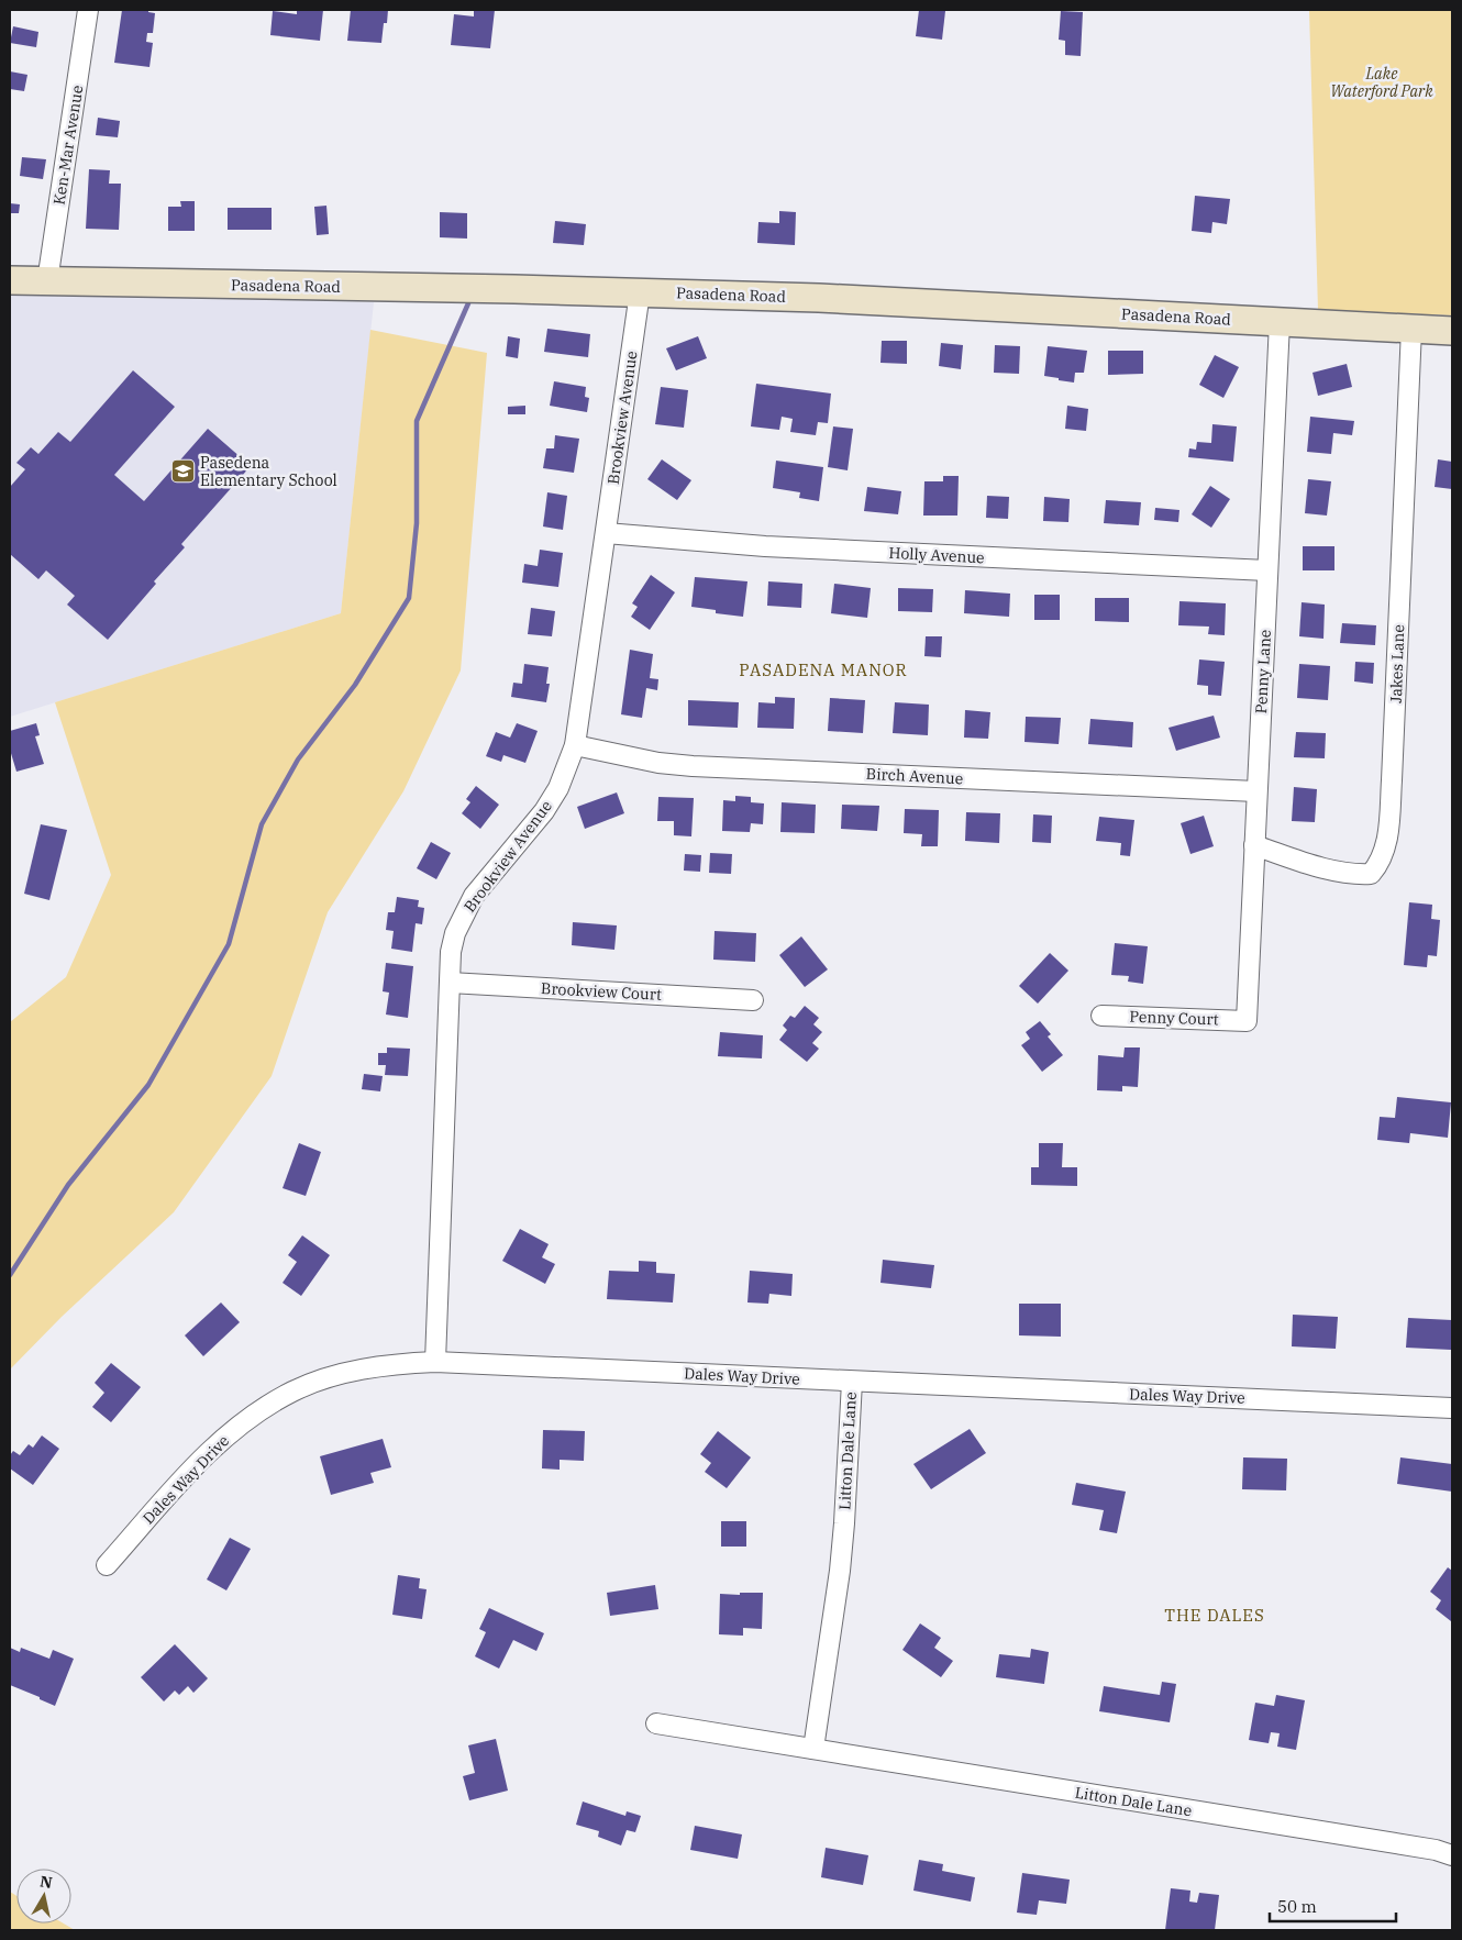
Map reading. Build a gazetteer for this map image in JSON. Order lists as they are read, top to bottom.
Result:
{
  "streets": {
    "main road": ["Pasadena Road"],
    "street": [
      "Ken-Mar Avenue",
      "Brookview Avenue",
      "Holly Avenue",
      "Jakes Lane",
      "Penny Lane",
      "Birch Avenue",
      "Brookview Court",
      "Penny Court",
      "Dales Way Drive",
      "Litton Dale Lane"
    ]
  },
  "crossings": [
    ["Ken-Mar Avenue", "Pasadena Road"],
    ["Pasadena Road", "Brookview Avenue"],
    ["Pasadena Road", "Jakes Lane"],
    ["Pasadena Road", "Penny Lane"],
    ["Brookview Avenue", "Holly Avenue"],
    ["Brookview Avenue", "Birch Avenue"],
    ["Brookview Avenue", "Brookview Court"],
    ["Brookview Avenue", "Dales Way Drive"],
    ["Holly Avenue", "Penny Lane"],
    ["Jakes Lane", "Penny Lane"],
    ["Penny Lane", "Birch Avenue"],
    ["Penny Lane", "Penny Court"],
    ["Dales Way Drive", "Litton Dale Lane"]
  ],
  "districts": ["PASADENA MANOR", "THE DALES"],
  "parks": ["Lake Waterford Park"],
  "places": {
    "school or university": ["Pasedena Elementary School"]
  },
  "scale_bar": "50 m",
  "north": "top"
}
